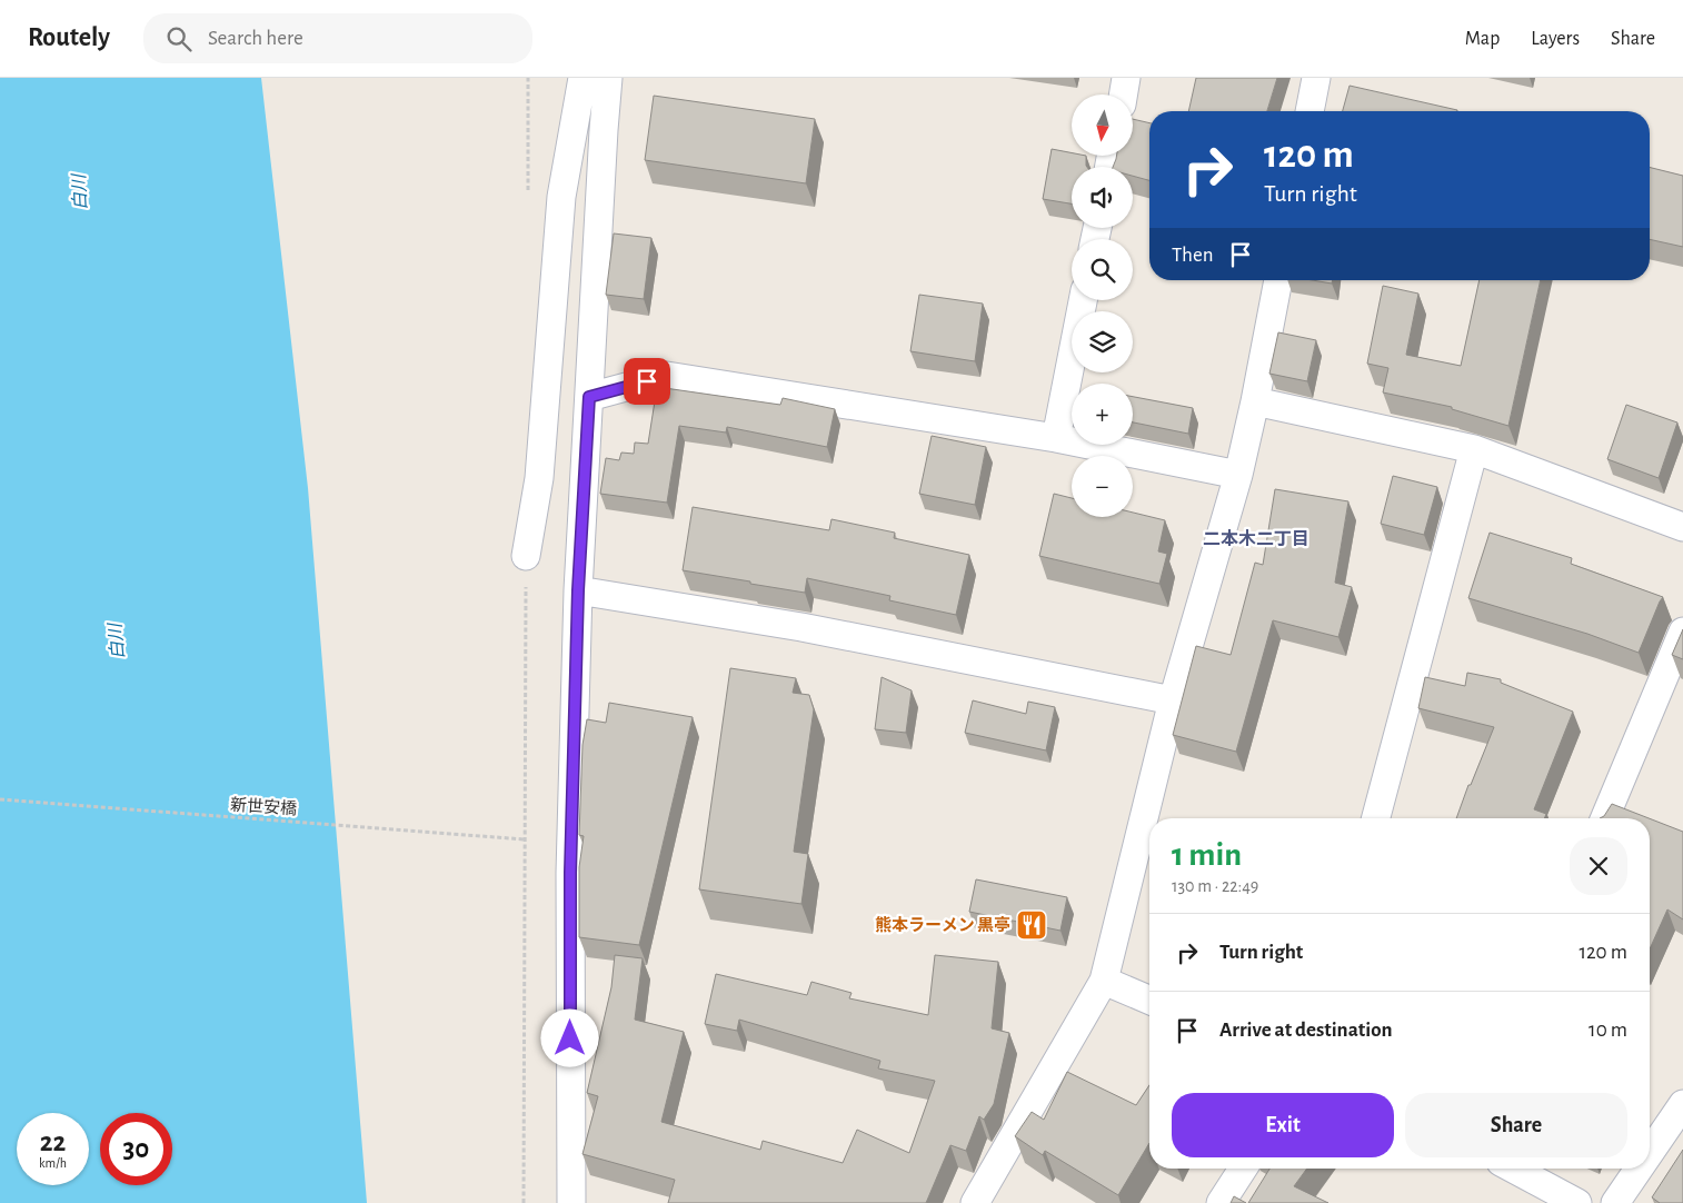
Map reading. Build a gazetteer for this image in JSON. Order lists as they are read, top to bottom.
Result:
{
  "streets": {
    "path": ["新世安橋"]
  },
  "districts": ["二本木二丁目"],
  "water": ["白川"],
  "places": {
    "restaurant": ["熊本ラーメン 黒亭"]
  },
  "north": "bottom",
  "page": {
    "header": "Routely",
    "search": "Search here",
    "nav": ["Map", "Layers", "Share"],
    "map_buttons": ["+", "−"],
    "turn": ["120 m", "Turn right"],
    "then": "Then",
    "heading": ["1 min", "130 m · 22:49"],
    "list": [
      {
        "name": "Turn right",
        "value": "120 m"
      },
      {
        "name": "Arrive at destination",
        "value": "10 m"
      }
    ],
    "buttons": ["Exit", "Share"],
    "speed": "22 km/h",
    "limit": "30"
  }
}
